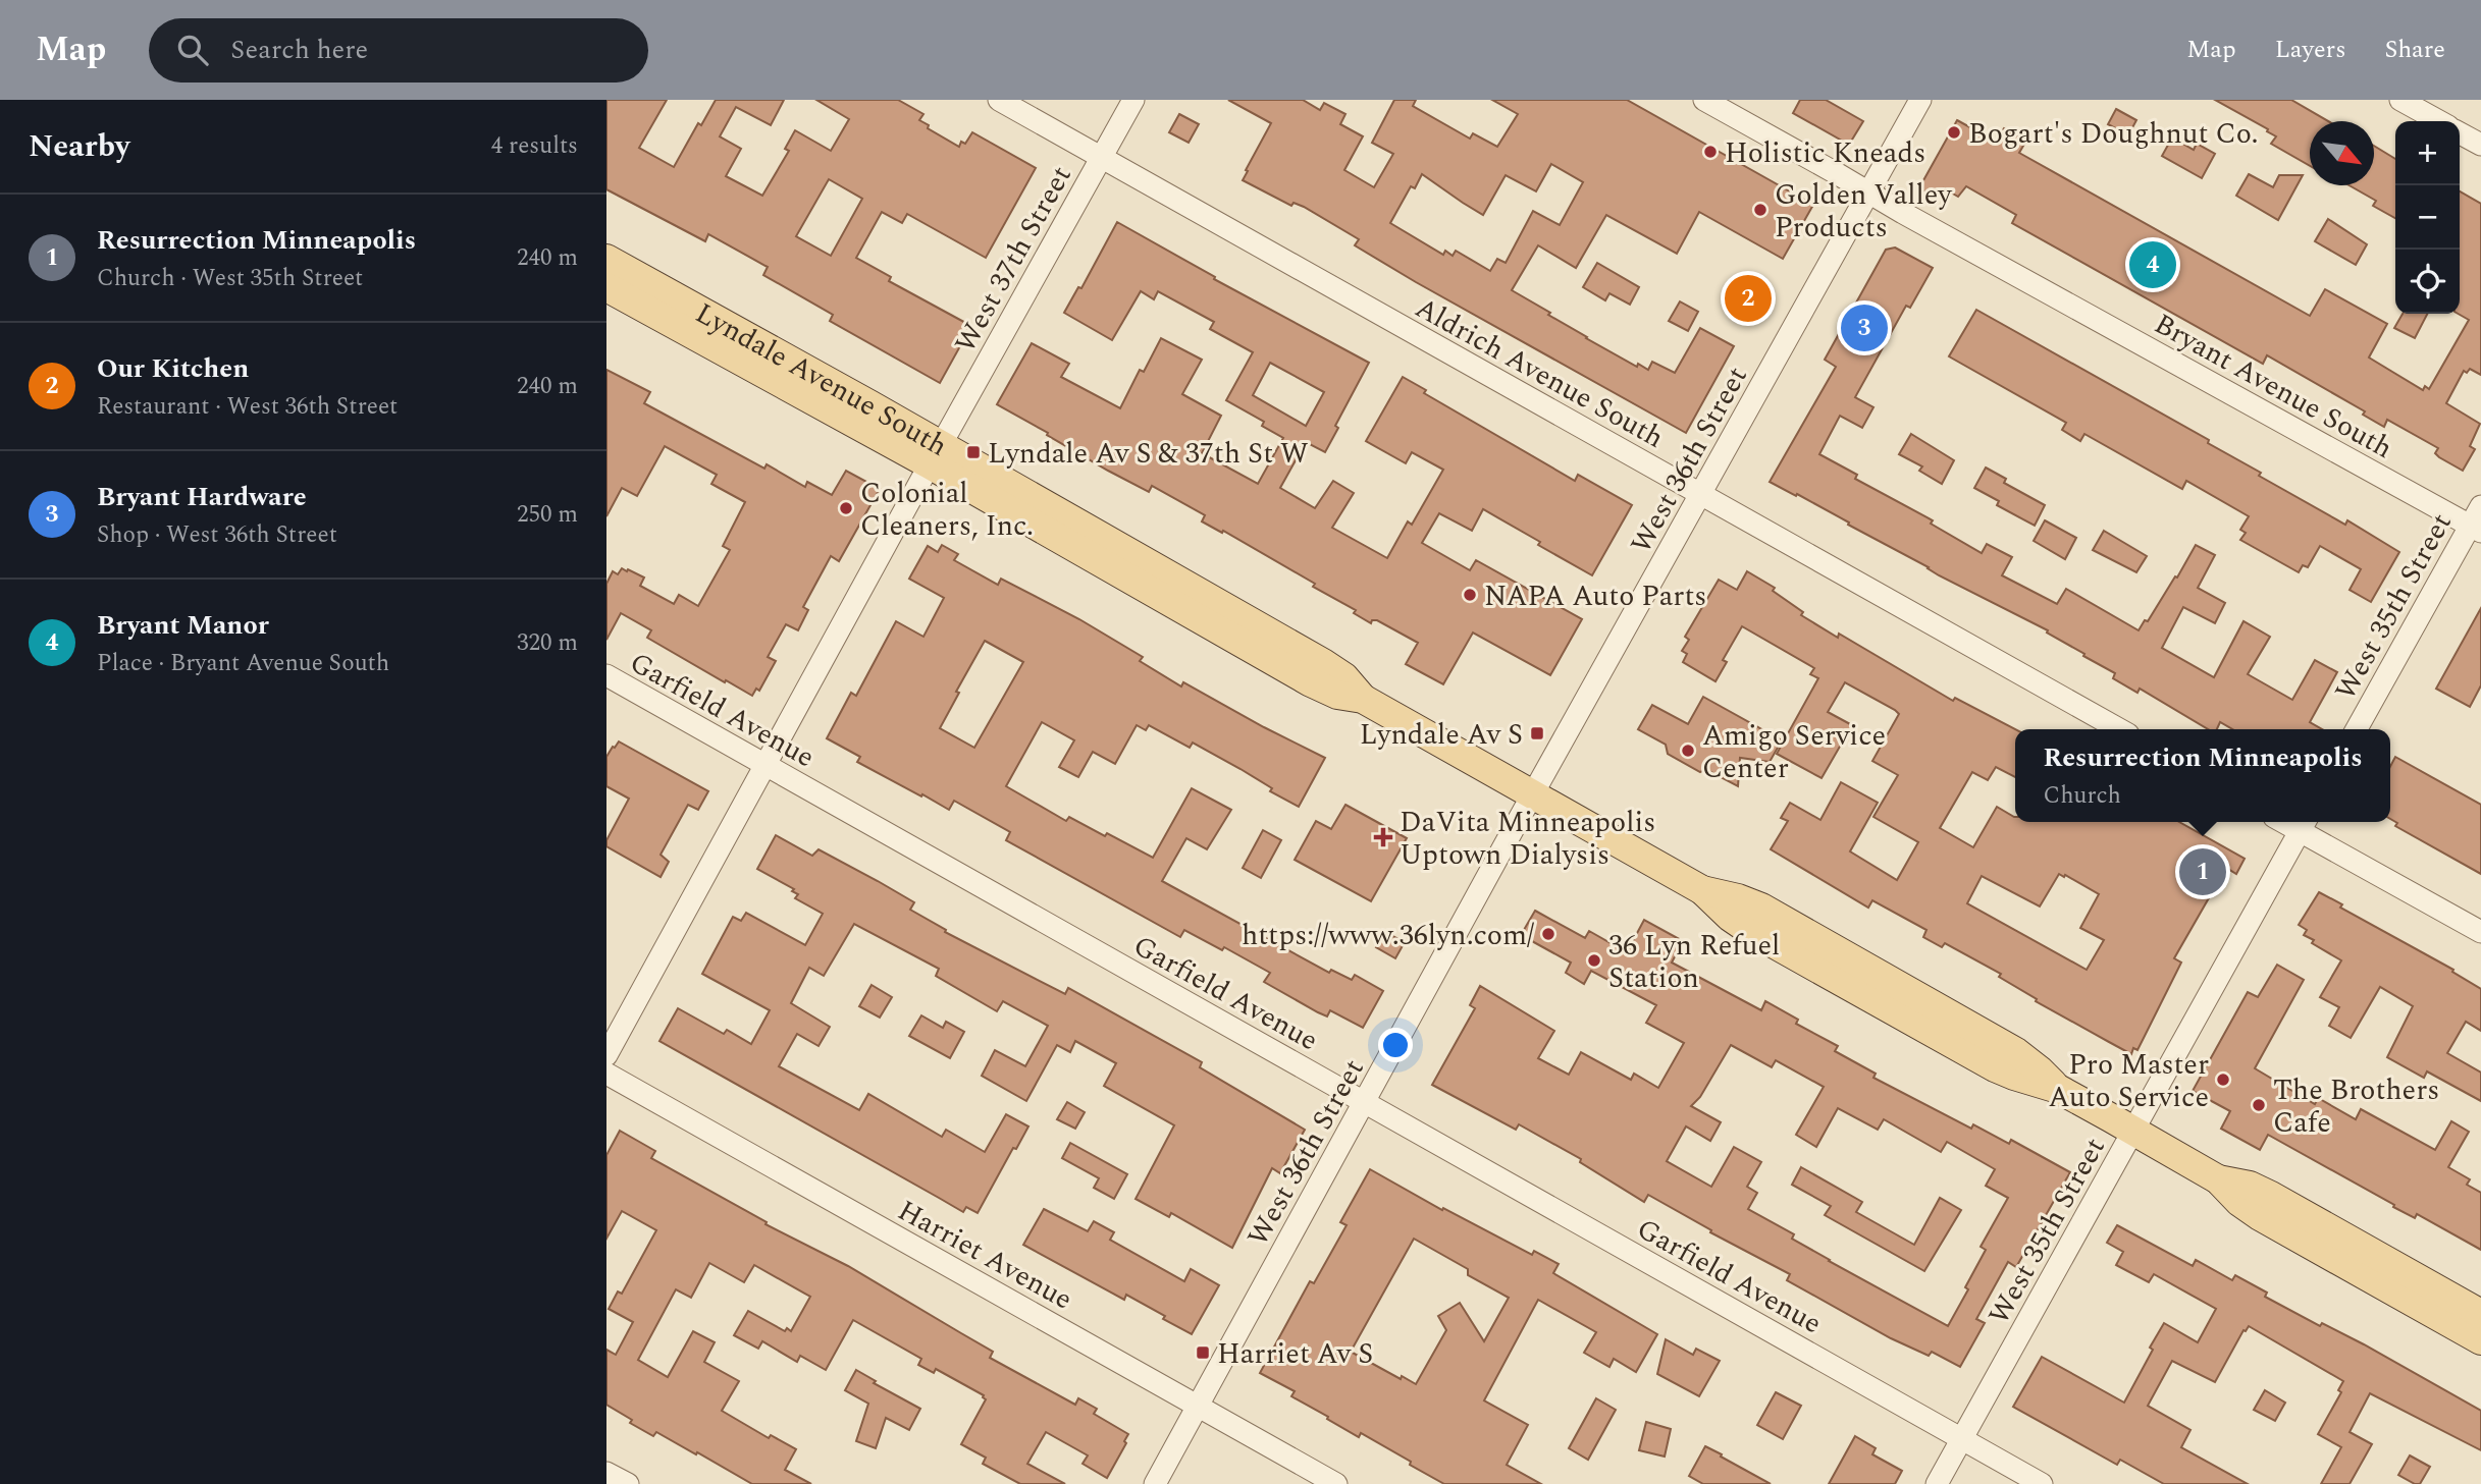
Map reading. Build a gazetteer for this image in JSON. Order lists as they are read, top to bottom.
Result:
{
  "streets": {
    "main road": ["Lyndale Avenue South"],
    "street": [
      "West 37th Street",
      "Aldrich Avenue South",
      "Bryant Avenue South",
      "West 36th Street",
      "West 35th Street",
      "Garfield Avenue",
      "Harriet Avenue"
    ]
  },
  "crossings": [
    ["West 37th Street", "Aldrich Avenue South"],
    ["West 37th Street", "Lyndale Avenue South"],
    ["West 37th Street", "Garfield Avenue"],
    ["Aldrich Avenue South", "West 36th Street"],
    ["Lyndale Avenue South", "West 36th Street"],
    ["Lyndale Avenue South", "West 35th Street"],
    ["Bryant Avenue South", "West 36th Street"],
    ["Bryant Avenue South", "West 35th Street"],
    ["West 36th Street", "Garfield Avenue"],
    ["West 36th Street", "Harriet Avenue"],
    ["West 35th Street", "Garfield Avenue"]
  ],
  "places": {
    "other": [
      "Bogart's Doughnut Co.",
      "Holistic Kneads",
      "Golden Valley Products",
      "Colonial Cleaners, Inc.",
      "NAPA Auto Parts",
      "Amigo Service Center",
      "https://www.36lyn.com/",
      "36 Lyn Refuel Station",
      "Pro Master Auto Service",
      "The Brothers Cafe"
    ],
    "transit": ["Lyndale Av S & 37th St W", "Lyndale Av S", "Harriet Av S"],
    "health": ["DaVita Minneapolis Uptown Dialysis"]
  },
  "north": "bottom right",
  "page": {
    "header": "Map",
    "search": "Search here",
    "nav": ["Map", "Layers", "Share"],
    "heading": ["Nearby", "4 results"],
    "map_buttons": ["+", "−"],
    "list": [
      {
        "mark": "1",
        "name": "Resurrection Minneapolis",
        "note": "Church · West 35th Street",
        "value": "240 m"
      },
      {
        "mark": "2",
        "name": "Our Kitchen",
        "note": "Restaurant · West 36th Street",
        "value": "240 m"
      },
      {
        "mark": "3",
        "name": "Bryant Hardware",
        "note": "Shop · West 36th Street",
        "value": "250 m"
      },
      {
        "mark": "4",
        "name": "Bryant Manor",
        "note": "Place · Bryant Avenue South",
        "value": "320 m"
      }
    ],
    "pins": [
      "4",
      "2",
      "3",
      "1"
    ],
    "popup": ["Resurrection Minneapolis", "Church"]
  }
}
